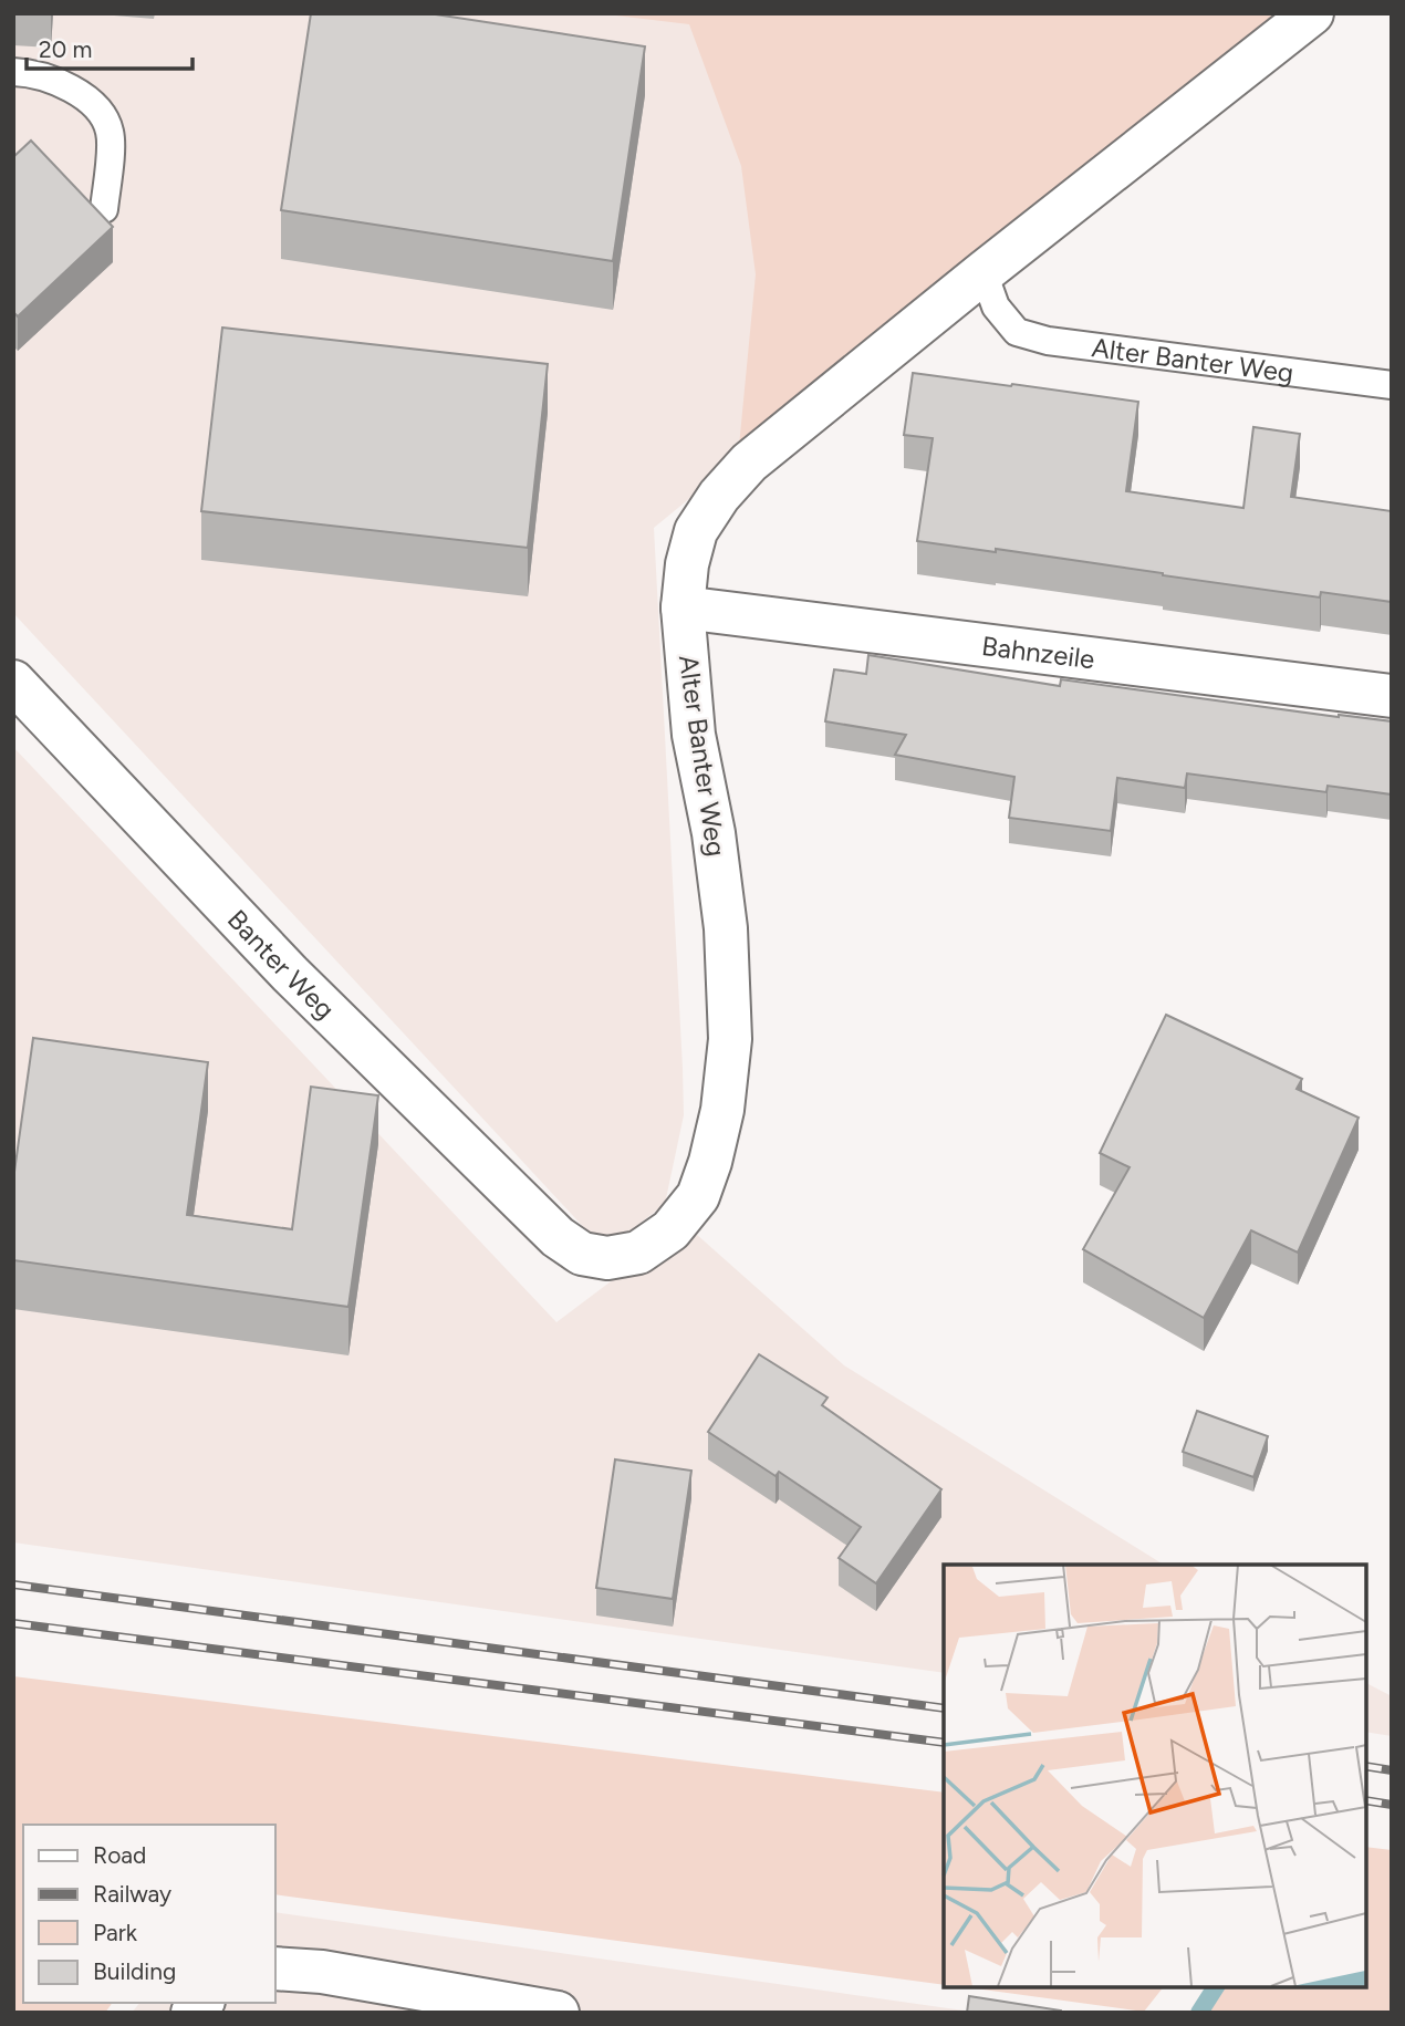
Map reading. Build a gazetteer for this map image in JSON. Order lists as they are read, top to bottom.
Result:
{
  "streets": {
    "street": ["Alter Banter Weg", "Bahnzeile", "Banter Weg"]
  },
  "crossings": [
    ["Alter Banter Weg", "Bahnzeile"],
    ["Alter Banter Weg", "Banter Weg"]
  ],
  "legend": [
    "Road",
    "Railway",
    "Park",
    "Building"
  ],
  "scale_bar": "20 m"
}
